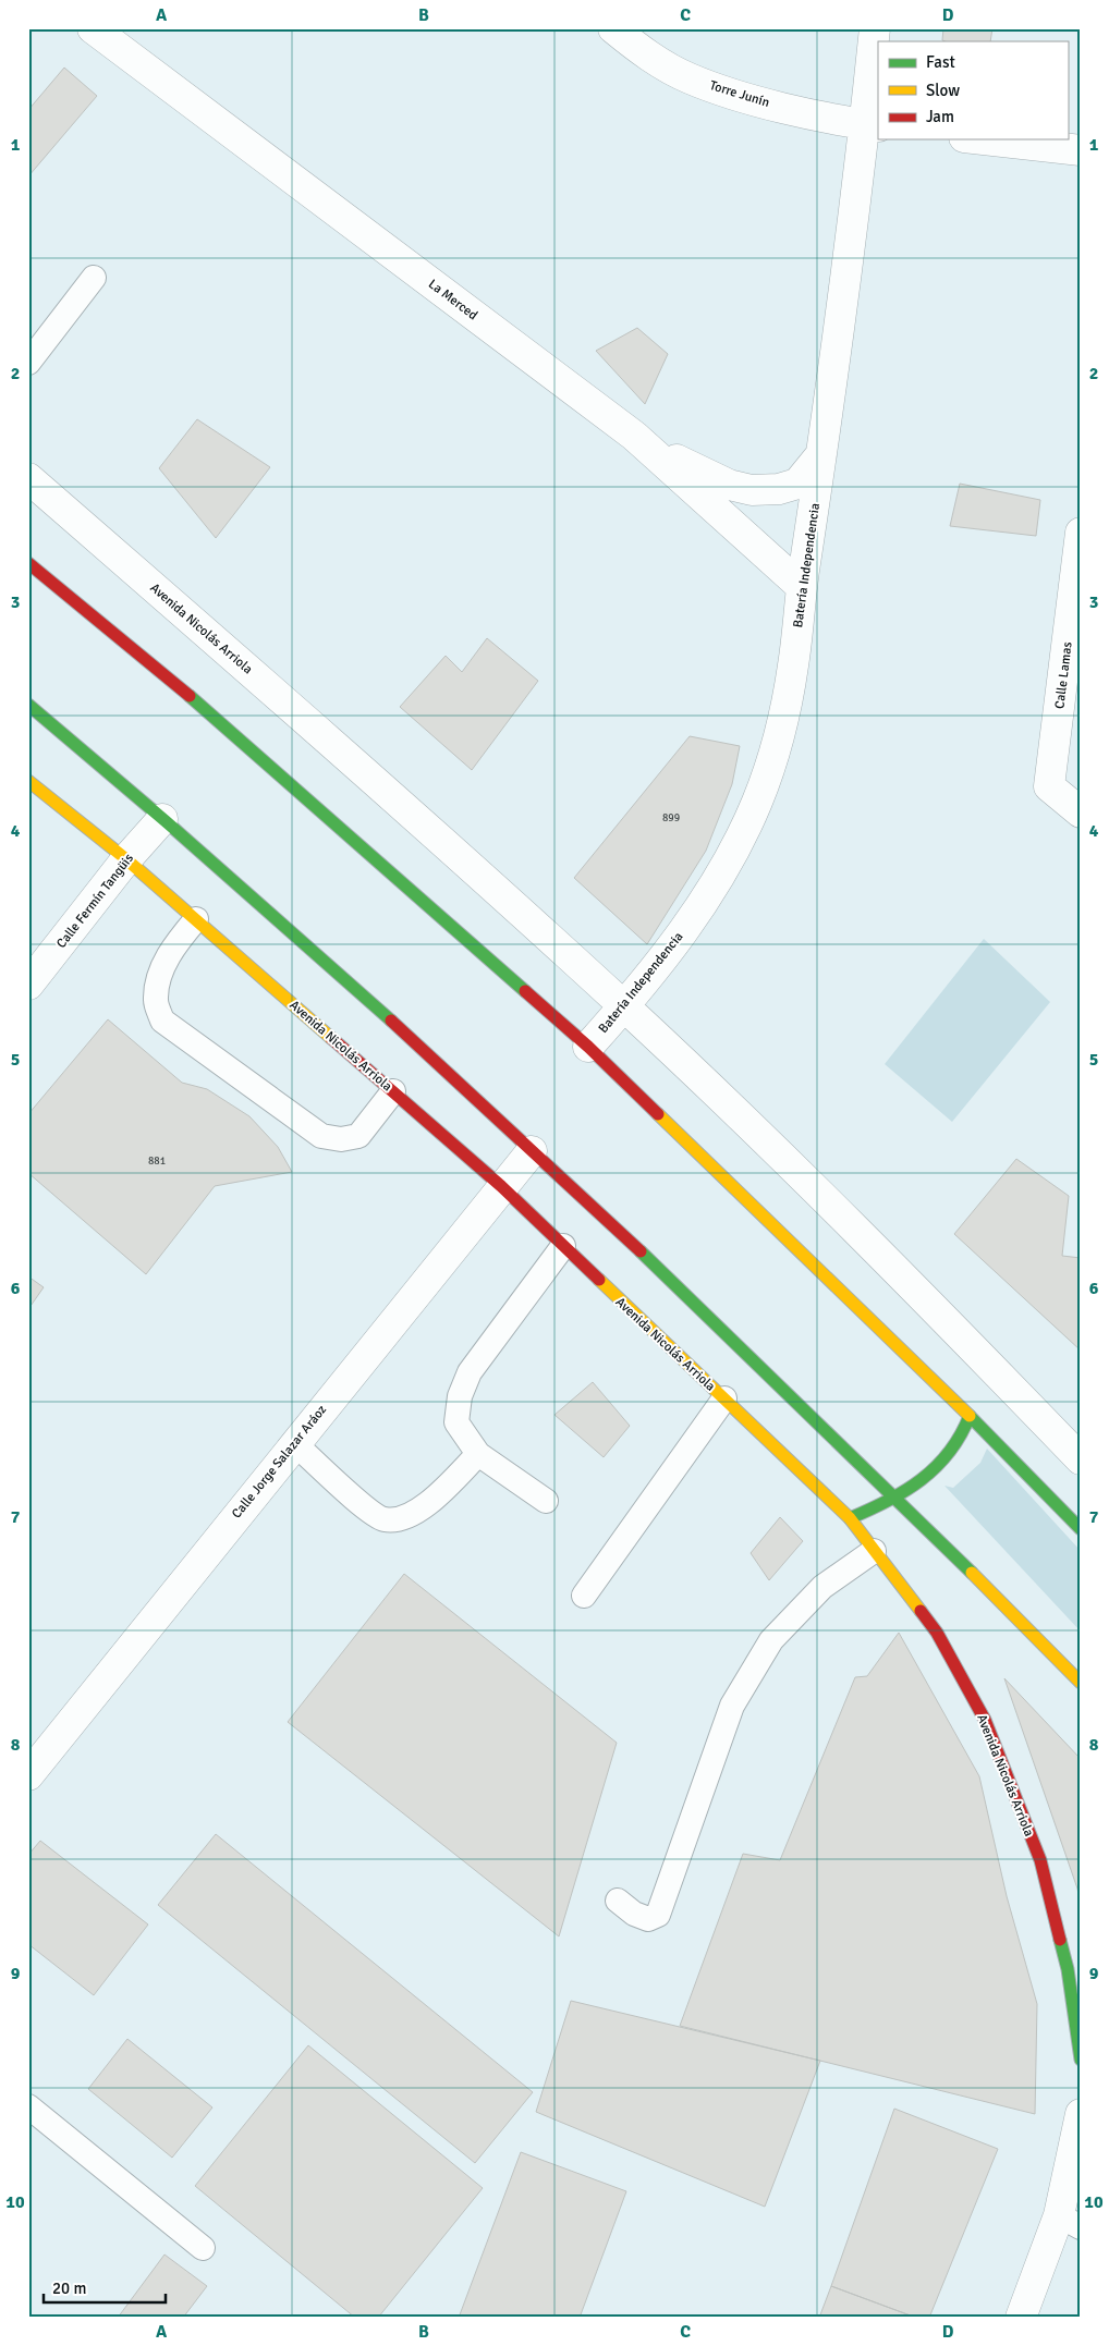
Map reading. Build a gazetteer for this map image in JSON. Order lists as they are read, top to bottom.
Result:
{
  "streets": {
    "main road": ["Avenida Nicolás Arriola"],
    "street": [
      "Torre Junín",
      "La Merced",
      "Batería Independencia",
      "Calle Lamas",
      "Calle Fermín Tangüis",
      "Calle Jorge Salazar Aráoz"
    ]
  },
  "crossings": [
    ["Torre Junín", "Batería Independencia"],
    ["La Merced", "Batería Independencia"],
    ["Batería Independencia", "Avenida Nicolás Arriola"],
    ["Avenida Nicolás Arriola", "Calle Fermín Tangüis"],
    ["Avenida Nicolás Arriola", "Calle Jorge Salazar Aráoz"]
  ],
  "house_numbers": ["899", "881"],
  "legend": ["Fast", "Slow", "Jam"],
  "scale_bar": "20 m",
  "grid": {
    "columns": [
      "A",
      "B",
      "C",
      "D"
    ],
    "rows": [
      "1",
      "2",
      "3",
      "4",
      "5",
      "6",
      "7",
      "8",
      "9",
      "10"
    ]
  }
}
